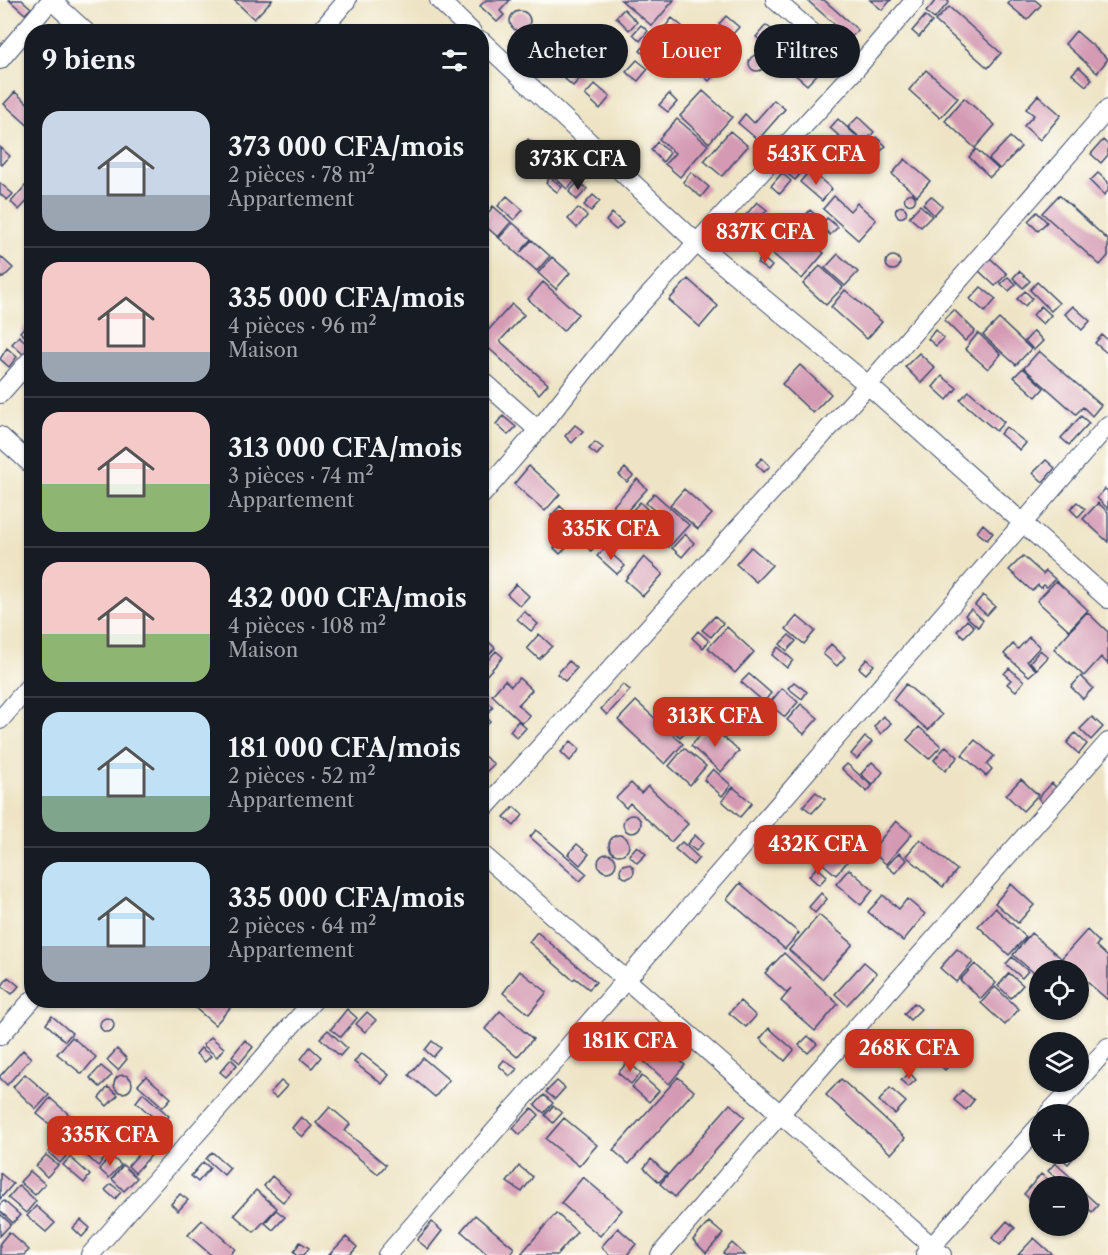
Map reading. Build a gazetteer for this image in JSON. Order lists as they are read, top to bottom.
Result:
{
  "page": {
    "chip": ["Acheter", "Louer", "Filtres"],
    "heading": "9 biens",
    "list": [
      {
        "name": "373 000 CFA/mois",
        "note": "2 pièces · 78 m² · Appartement"
      },
      {
        "name": "335 000 CFA/mois",
        "note": "4 pièces · 96 m² · Maison"
      },
      {
        "name": "313 000 CFA/mois",
        "note": "3 pièces · 74 m² · Appartement"
      },
      {
        "name": "432 000 CFA/mois",
        "note": "4 pièces · 108 m² · Maison"
      },
      {
        "name": "181 000 CFA/mois",
        "note": "2 pièces · 52 m² · Appartement"
      },
      {
        "name": "335 000 CFA/mois",
        "note": "2 pièces · 64 m² · Appartement"
      }
    ],
    "price": [
      "543K CFA",
      "373K CFA",
      "837K CFA",
      "335K CFA",
      "313K CFA",
      "432K CFA",
      "181K CFA",
      "268K CFA",
      "335K CFA"
    ],
    "map_buttons": ["+", "−"]
  }
}
